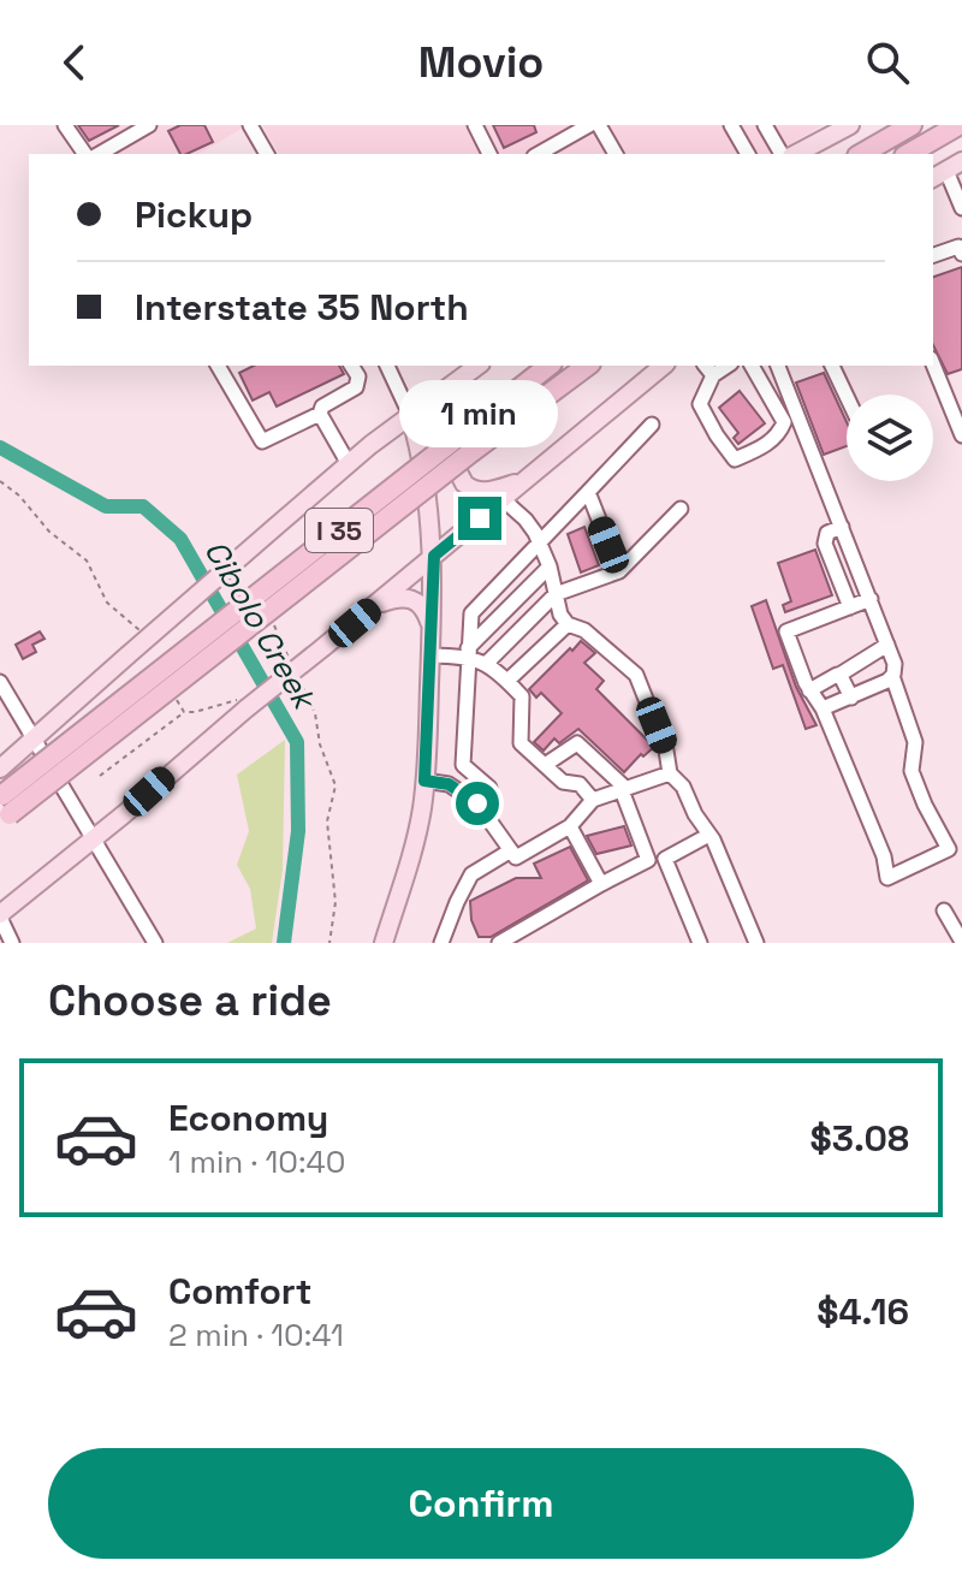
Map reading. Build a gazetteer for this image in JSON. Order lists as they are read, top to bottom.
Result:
{
  "streets": {
    "highway": ["I 35"]
  },
  "water": ["Cibolo Creek"],
  "page": {
    "header": "Movio",
    "banner": ["Pickup", "Interstate 35 North"],
    "bubble": "1 min",
    "heading": "Choose a ride",
    "list": [
      {
        "name": "Economy",
        "note": "1 min · 10:40",
        "value": "$3.08"
      },
      {
        "name": "Comfort",
        "note": "2 min · 10:41",
        "value": "$4.16"
      }
    ],
    "buttons": "Confirm"
  }
}
